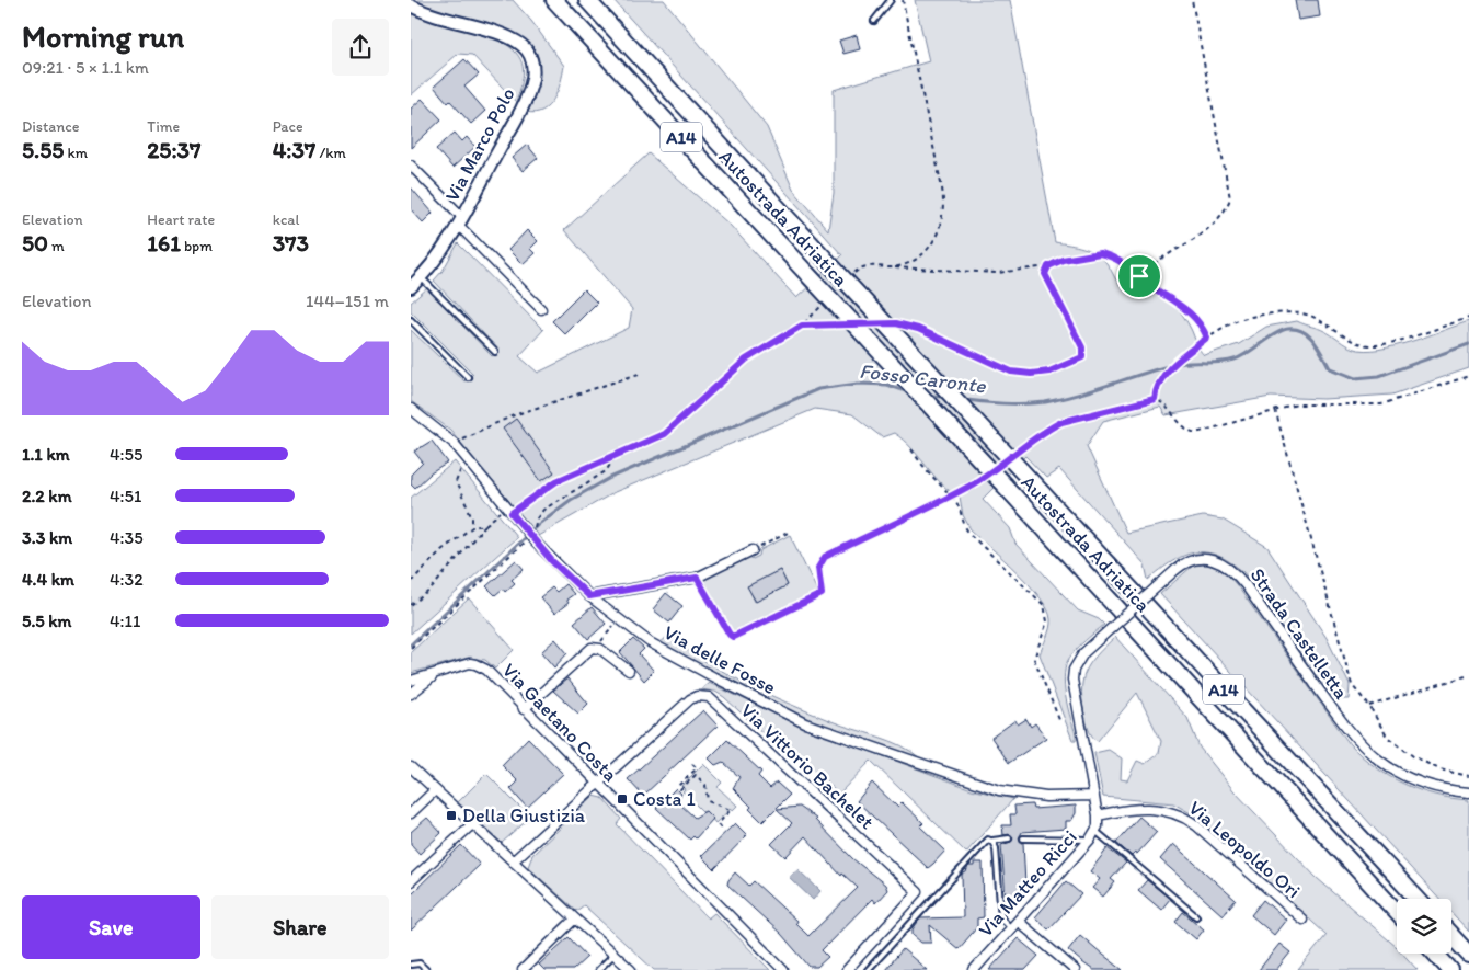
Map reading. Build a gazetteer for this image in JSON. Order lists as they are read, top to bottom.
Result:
{
  "streets": {
    "highway": ["A14", "Autostrada Adriatica"],
    "street": [
      "Via Marco Polo",
      "Strada Castelletta",
      "Via delle Fosse",
      "Via Gaetano Costa",
      "Via Vittorio Bachelet",
      "Via Leopoldo Ori",
      "Via Matteo Ricci"
    ]
  },
  "crossings": [
    ["Strada Castelletta", "Via delle Fosse"],
    ["Strada Castelletta", "Via Leopoldo Ori"],
    ["Strada Castelletta", "Via Matteo Ricci"],
    ["Via Gaetano Costa", "Via Vittorio Bachelet"],
    ["Via Leopoldo Ori", "Via Matteo Ricci"]
  ],
  "water": ["Fosso Caronte"],
  "places": {
    "transit": ["Costa 1", "Della Giustizia"]
  },
  "page": {
    "heading": ["Morning run", "09:21 · 5 × 1.1 km"],
    "stats": [
      ["Distance", "5.55 km"],
      ["Time", "25:37"],
      ["Pace", "4:37 /km"],
      ["Elevation", "50 m"],
      ["Heart rate", "161 bpm"],
      ["kcal", "373"]
    ],
    "chart": ["Elevation", "144–151 m"],
    "list": [
      {
        "name": "1.1 km",
        "note": "4:55"
      },
      {
        "name": "2.2 km",
        "note": "4:51"
      },
      {
        "name": "3.3 km",
        "note": "4:35"
      },
      {
        "name": "4.4 km",
        "note": "4:32"
      },
      {
        "name": "5.5 km",
        "note": "4:11"
      }
    ],
    "buttons": ["Save", "Share"]
  }
}
